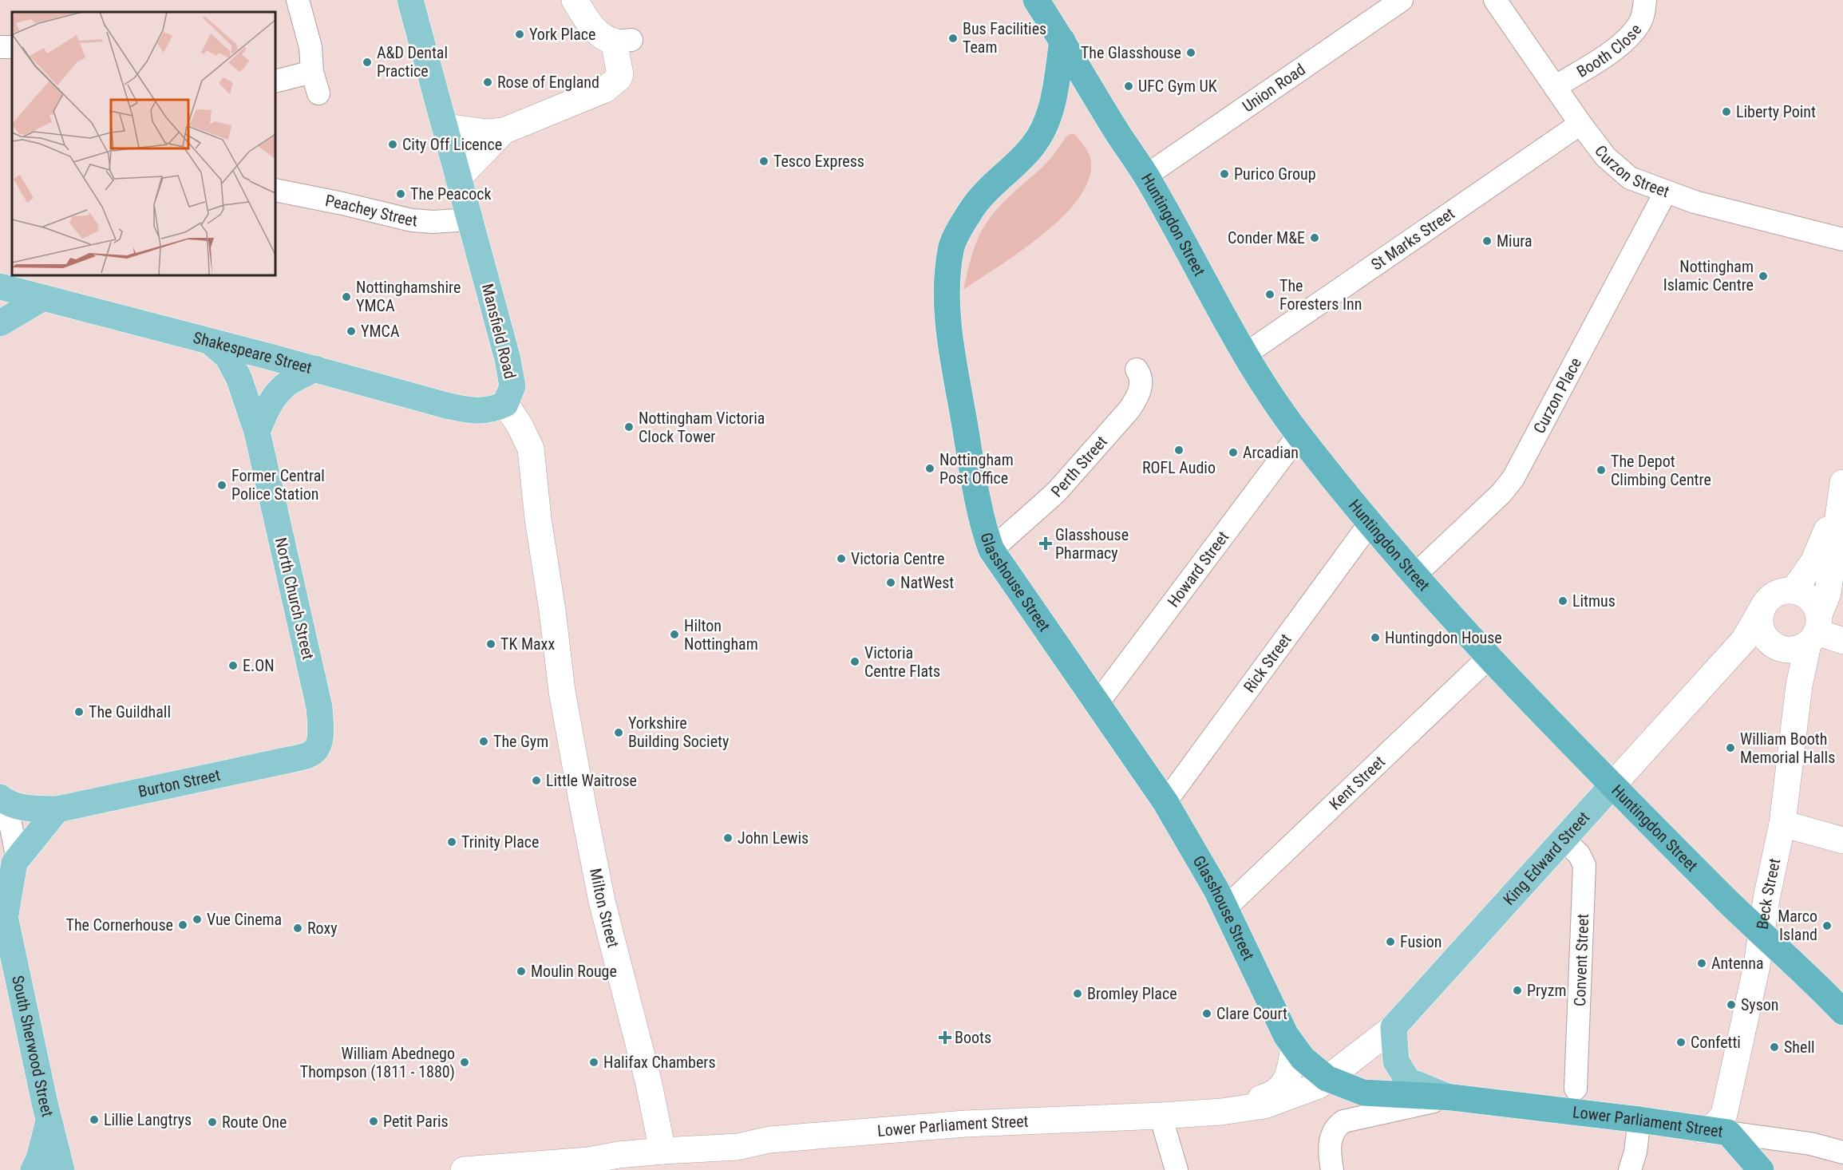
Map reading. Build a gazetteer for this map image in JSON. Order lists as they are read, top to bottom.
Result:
{
  "streets": {
    "highway": ["Huntingdon Street", "Glasshouse Street", "Lower Parliament Street"],
    "main road": [
      "Mansfield Road",
      "Shakespeare Street",
      "North Church Street",
      "Burton Street",
      "King Edward Street",
      "South Sherwood Street"
    ],
    "street": [
      "Booth Close",
      "Union Road",
      "Curzon Street",
      "Peachey Street",
      "St Marks Street",
      "Curzon Place",
      "Perth Street",
      "Howard Street",
      "Rick Street",
      "Kent Street",
      "Beck Street",
      "Milton Street",
      "Convent Street"
    ]
  },
  "crossings": [
    ["Booth Close", "Curzon Street"],
    ["Union Road", "Huntingdon Street"],
    ["Curzon Street", "St Marks Street"],
    ["Curzon Street", "Curzon Place"],
    ["Peachey Street", "Mansfield Road"],
    ["Huntingdon Street", "St Marks Street"],
    ["Huntingdon Street", "Curzon Place"],
    ["Huntingdon Street", "Howard Street"],
    ["Huntingdon Street", "Glasshouse Street"],
    ["Huntingdon Street", "Rick Street"],
    ["Huntingdon Street", "Kent Street"],
    ["Huntingdon Street", "King Edward Street"],
    ["Huntingdon Street", "Beck Street"],
    ["Mansfield Road", "Shakespeare Street"],
    ["Mansfield Road", "Milton Street"],
    ["Shakespeare Street", "North Church Street"],
    ["Shakespeare Street", "Milton Street"],
    ["Perth Street", "Glasshouse Street"],
    ["Howard Street", "Glasshouse Street"],
    ["Glasshouse Street", "Rick Street"],
    ["Glasshouse Street", "Kent Street"],
    ["Glasshouse Street", "Lower Parliament Street"],
    ["North Church Street", "Burton Street"],
    ["King Edward Street", "Beck Street"],
    ["King Edward Street", "Convent Street"],
    ["King Edward Street", "Lower Parliament Street"],
    ["Beck Street", "Lower Parliament Street"],
    ["Milton Street", "Lower Parliament Street"]
  ],
  "places": {
    "other": [
      "York Place",
      "Bus Facilities Team",
      "The Glasshouse",
      "A&D Dental Practice",
      "Rose of England",
      "UFC Gym UK",
      "Liberty Point",
      "City Off Licence",
      "Tesco Express",
      "Purico Group",
      "The Peacock",
      "Conder M&E",
      "Miura",
      "Nottingham Islamic Centre",
      "The Foresters Inn",
      "Nottinghamshire YMCA",
      "YMCA",
      "Nottingham Victoria Clock Tower",
      "ROFL Audio",
      "Arcadian",
      "Nottingham Post Office",
      "The Depot Climbing Centre",
      "Former Central Police Station",
      "Victoria Centre",
      "NatWest",
      "Litmus",
      "Hilton Nottingham",
      "Huntingdon House",
      "TK Maxx",
      "Victoria Centre Flats",
      "E.ON",
      "The Guildhall",
      "Yorkshire Building Society",
      "The Gym",
      "William Booth Memorial Halls",
      "Little Waitrose",
      "John Lewis",
      "Trinity Place",
      "Vue Cinema",
      "The Cornerhouse",
      "Marco Island",
      "Roxy",
      "Fusion",
      "Antenna",
      "Moulin Rouge",
      "Pryzm",
      "Bromley Place",
      "Syson",
      "Clare Court",
      "Confetti",
      "Shell",
      "William Abednego Thompson (1811 - 1880)",
      "Halifax Chambers",
      "Lillie Langtrys",
      "Petit Paris",
      "Route One"
    ],
    "health": ["Glasshouse Pharmacy", "Boots"]
  }
}
